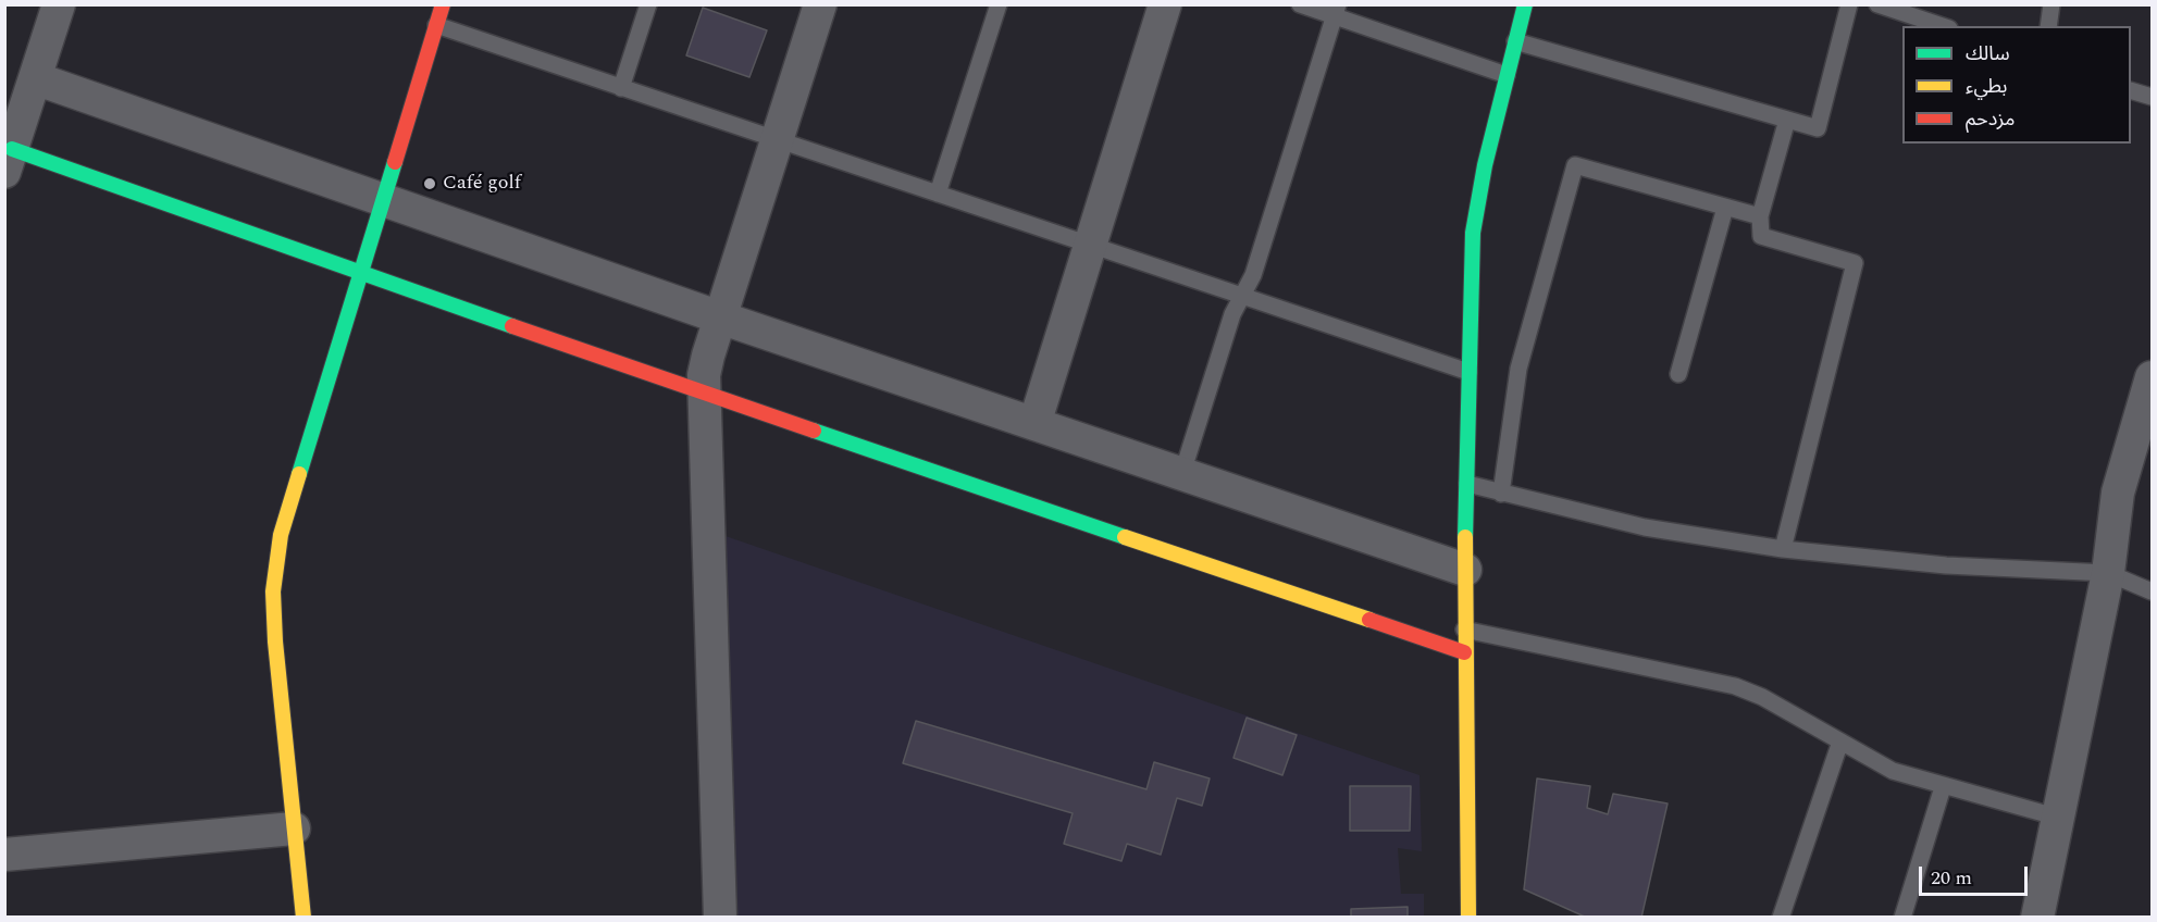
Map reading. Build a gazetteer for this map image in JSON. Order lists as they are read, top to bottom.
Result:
{
  "places": ["Café golf"],
  "legend": ["سالك", "بطيء", "مزدحم"],
  "scale_bar": "20 m"
}
